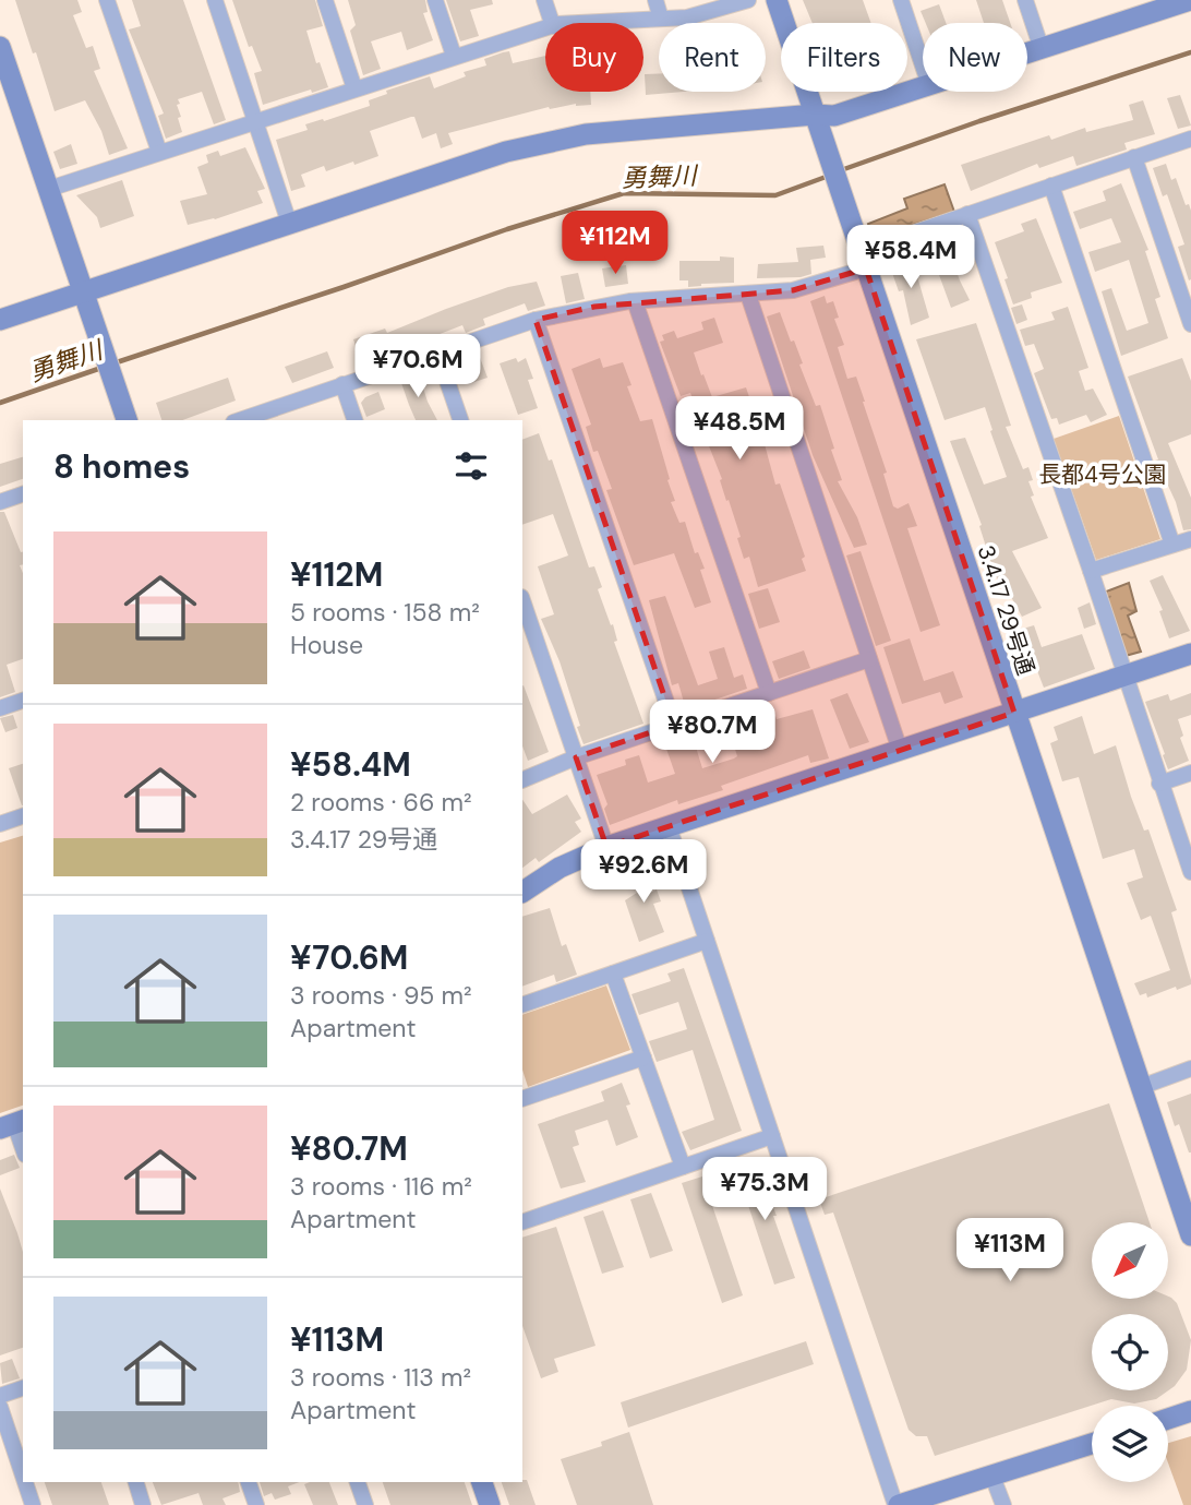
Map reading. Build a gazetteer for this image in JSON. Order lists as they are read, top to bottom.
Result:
{
  "streets": {
    "street": ["3.4.17 29号通"]
  },
  "water": ["勇舞川"],
  "parks": ["長都4号公園"],
  "north": "bottom left",
  "page": {
    "chip": [
      "Buy",
      "Rent",
      "Filters",
      "New"
    ],
    "price": [
      "¥112M",
      "¥58.4M",
      "¥70.6M",
      "¥48.5M",
      "¥80.7M",
      "¥92.6M",
      "¥75.3M",
      "¥113M"
    ],
    "heading": "8 homes",
    "list": [
      {
        "name": "¥112M",
        "note": "5 rooms · 158 m² · House"
      },
      {
        "name": "¥58.4M",
        "note": "2 rooms · 66 m² · 3.4.17 29号通"
      },
      {
        "name": "¥70.6M",
        "note": "3 rooms · 95 m² · Apartment"
      },
      {
        "name": "¥80.7M",
        "note": "3 rooms · 116 m² · Apartment"
      },
      {
        "name": "¥113M",
        "note": "3 rooms · 113 m² · Apartment"
      }
    ]
  }
}
